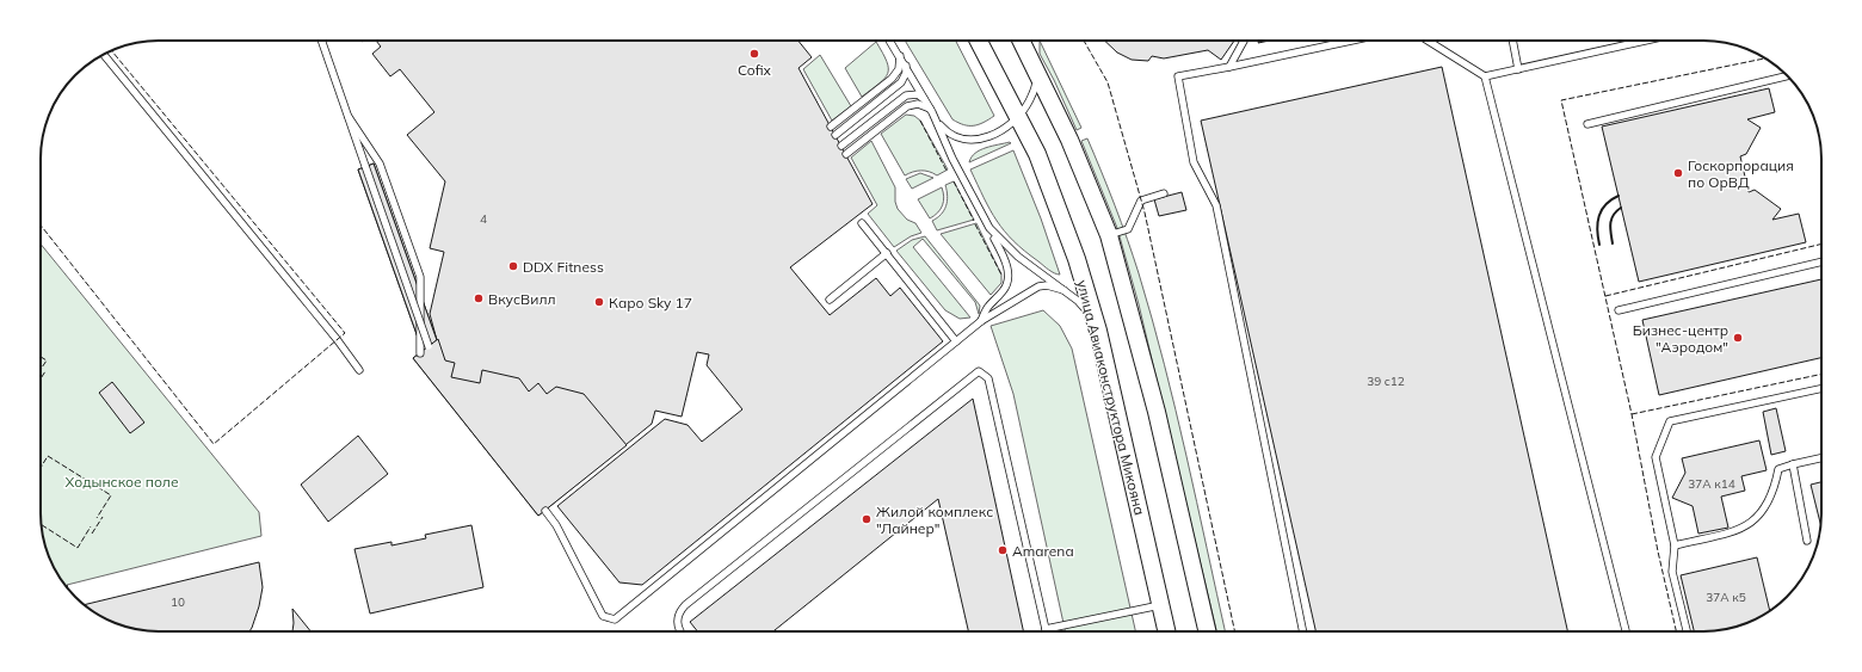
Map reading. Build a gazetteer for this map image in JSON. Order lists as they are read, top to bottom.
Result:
{
  "streets": {
    "street": ["улица Авиаконструктора Микояна"]
  },
  "parks": ["Ходынское поле"],
  "places": [
    "Cofix",
    "Госкорпорация по ОрВД",
    "DDX Fitness",
    "ВкусВилл",
    "Каро Sky 17",
    "Бизнес-центр \"Аэродом\"",
    "Жилой комплекс \"Лайнер\"",
    "Amarena"
  ],
  "house_numbers": [
    "4",
    "39 с12",
    "37А к14",
    "37А к5",
    "10"
  ]
}
